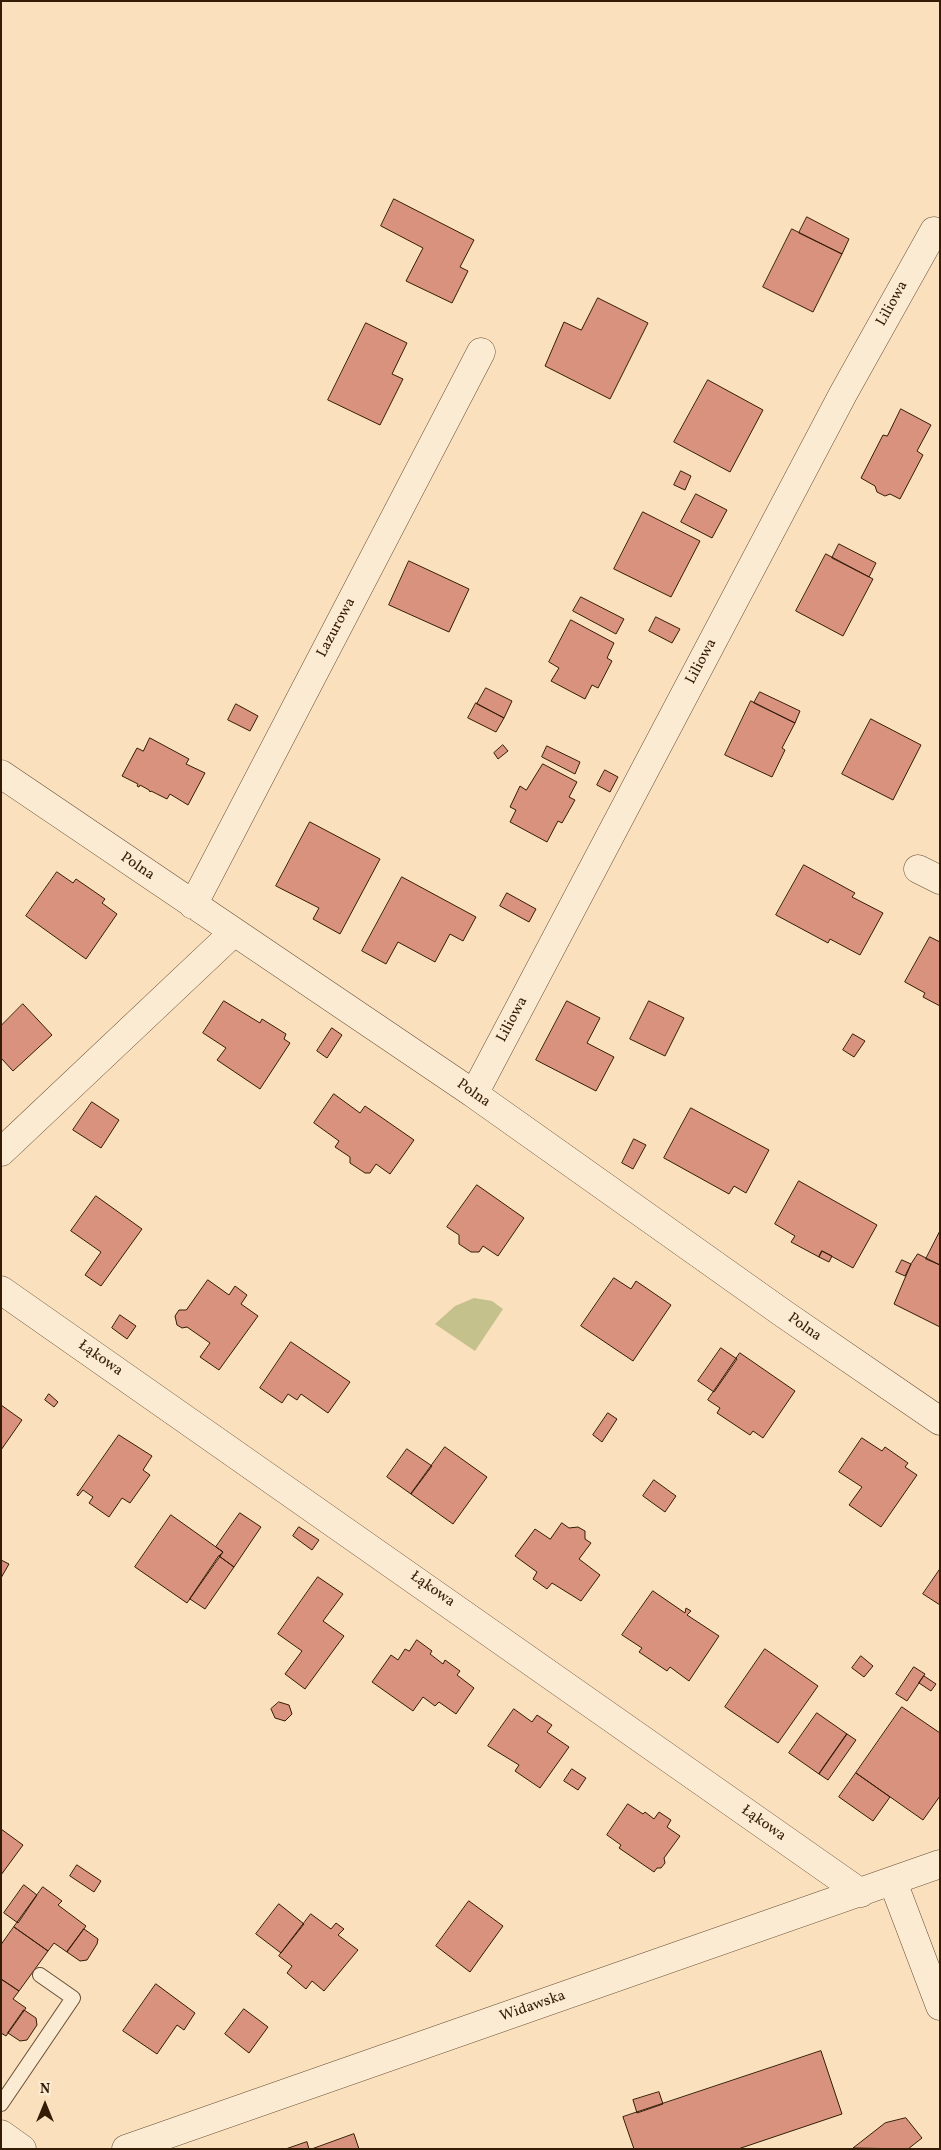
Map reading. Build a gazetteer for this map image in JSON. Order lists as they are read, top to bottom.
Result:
{
  "streets": {
    "street": [
      "Liliowa",
      "Lazurowa",
      "Polna",
      "Łąkowa",
      "Widawska"
    ]
  },
  "crossings": [
    ["Liliowa", "Polna"],
    ["Lazurowa", "Polna"],
    ["Łąkowa", "Widawska"]
  ],
  "north": "top"
}
